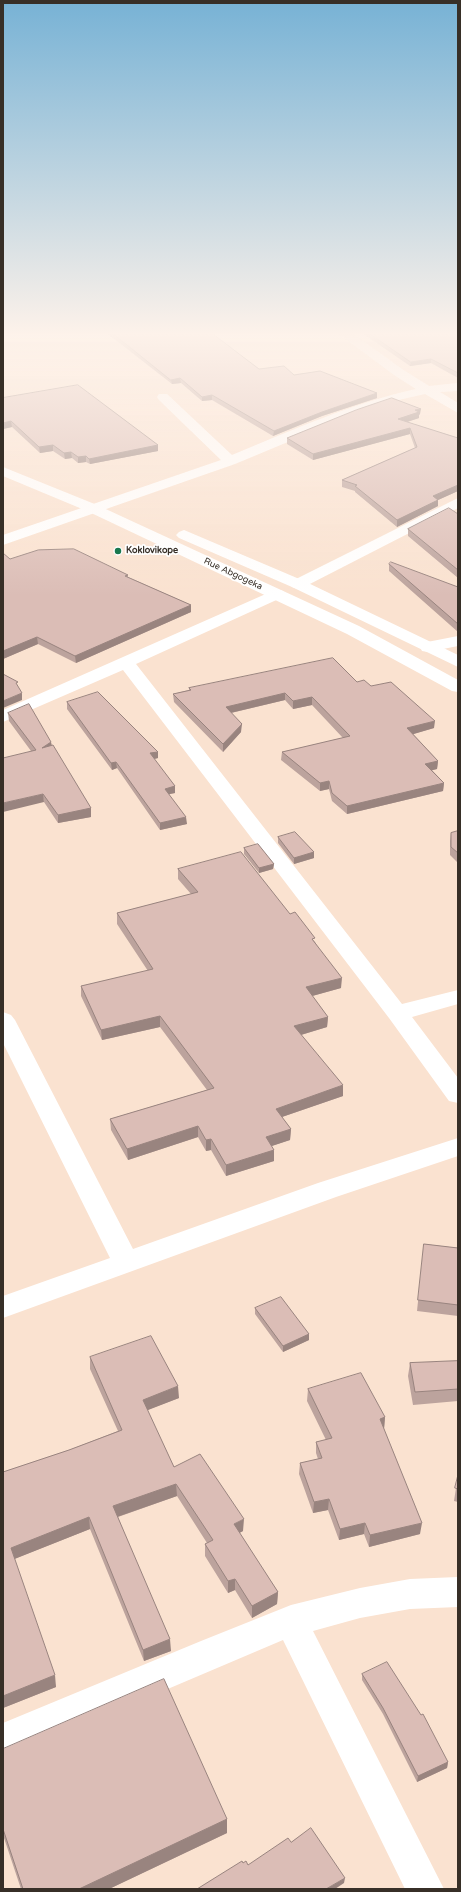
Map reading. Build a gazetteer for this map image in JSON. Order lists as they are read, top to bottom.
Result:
{
  "streets": {
    "street": ["Rue Abgogeka"]
  },
  "places": ["Koklovikope"]
}
